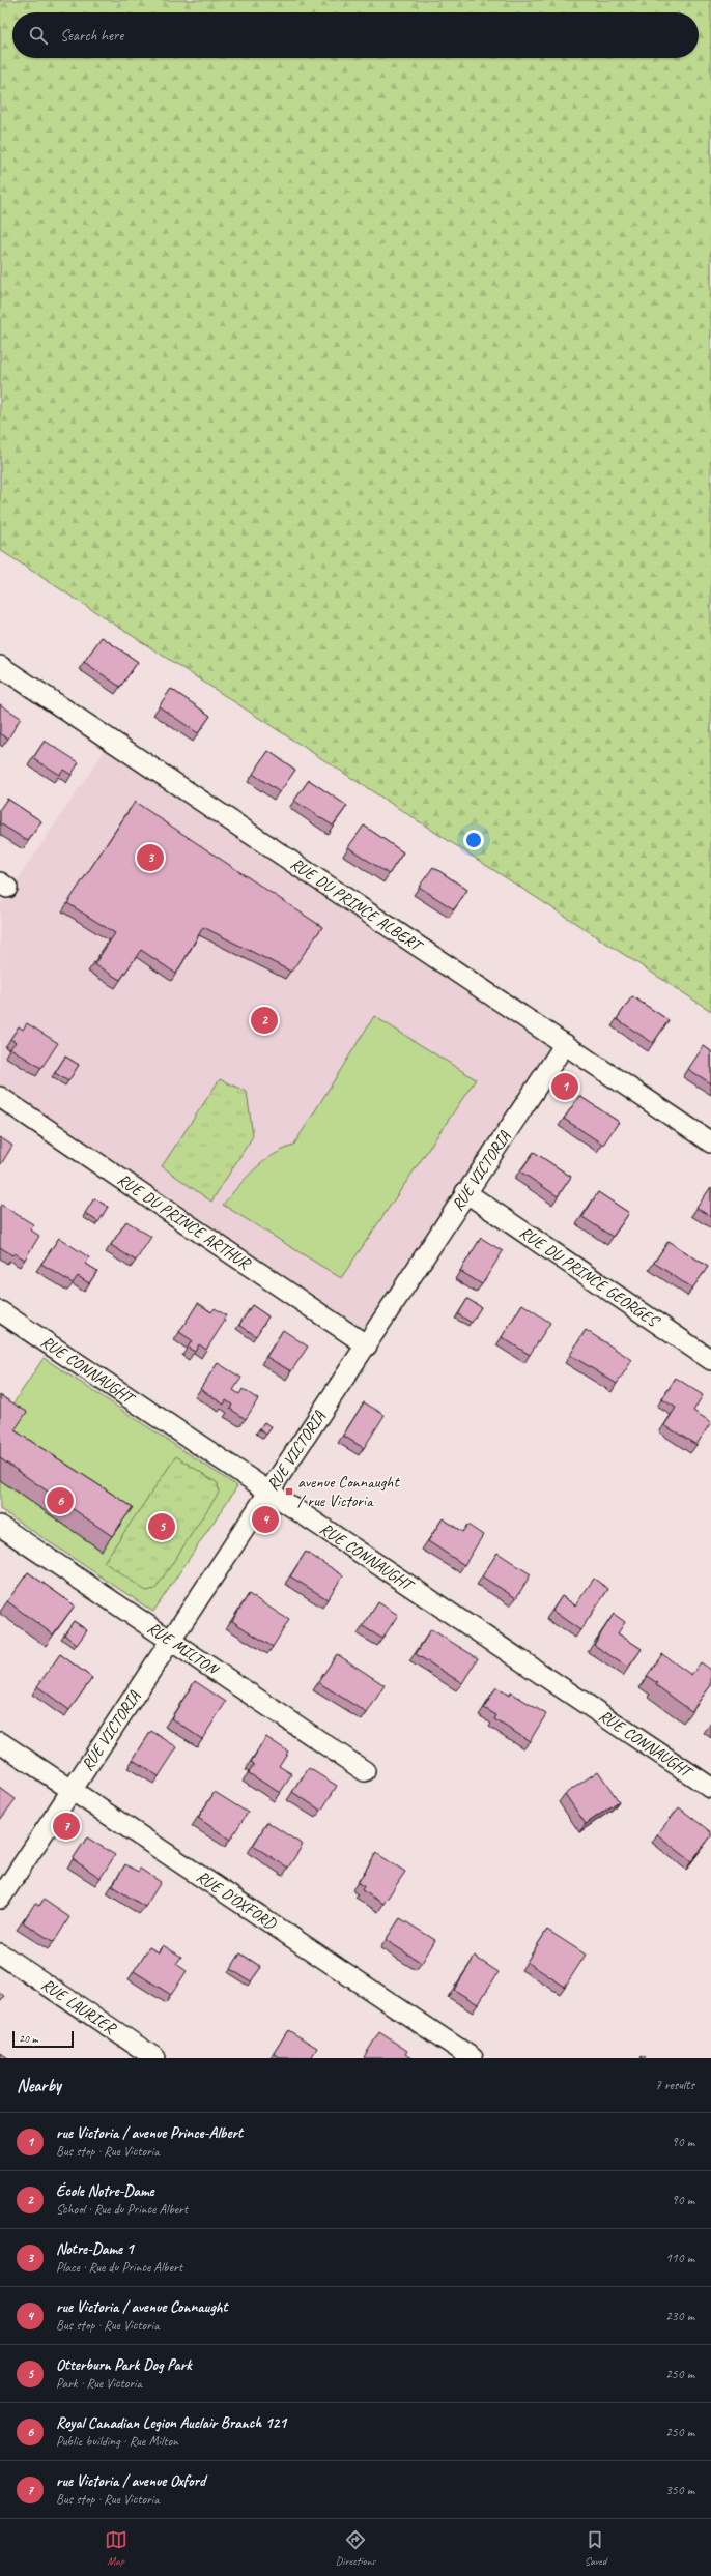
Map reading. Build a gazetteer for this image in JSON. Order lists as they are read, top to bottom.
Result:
{
  "streets": {
    "street": [
      "RUE DU PRINCE ALBERT",
      "RUE VICTORIA",
      "RUE DU PRINCE ARTHUR",
      "RUE DU PRINCE GEORGES",
      "RUE CONNAUGHT",
      "RUE MILTON",
      "RUE D'OXFORD",
      "RUE LAURIER"
    ]
  },
  "crossings": [
    ["RUE DU PRINCE ALBERT", "RUE VICTORIA"],
    ["RUE VICTORIA", "RUE DU PRINCE ARTHUR"],
    ["RUE VICTORIA", "RUE DU PRINCE GEORGES"],
    ["RUE VICTORIA", "RUE CONNAUGHT"],
    ["RUE VICTORIA", "RUE MILTON"],
    ["RUE VICTORIA", "RUE D'OXFORD"]
  ],
  "places": {
    "transit": ["avenue Connaught / rue Victoria"]
  },
  "scale_bar": "20 m",
  "page": {
    "search": "Search here",
    "pins": [
      "3",
      "2",
      "1",
      "6",
      "4",
      "5",
      "7"
    ],
    "scale": "20 m",
    "heading": ["Nearby", "7 results"],
    "list": [
      {
        "mark": "1",
        "name": "rue Victoria / avenue Prince-Albert",
        "note": "Bus stop · Rue Victoria",
        "value": "90 m"
      },
      {
        "mark": "2",
        "name": "École Notre-Dame",
        "note": "School · Rue du Prince Albert",
        "value": "90 m"
      },
      {
        "mark": "3",
        "name": "Notre-Dame 1",
        "note": "Place · Rue du Prince Albert",
        "value": "110 m"
      },
      {
        "mark": "4",
        "name": "rue Victoria / avenue Connaught",
        "note": "Bus stop · Rue Victoria",
        "value": "230 m"
      },
      {
        "mark": "5",
        "name": "Otterburn Park Dog Park",
        "note": "Park · Rue Victoria",
        "value": "250 m"
      },
      {
        "mark": "6",
        "name": "Royal Canadian Legion Auclair Branch 121",
        "note": "Public building · Rue Milton",
        "value": "250 m"
      },
      {
        "mark": "7",
        "name": "rue Victoria / avenue Oxford",
        "note": "Bus stop · Rue Victoria",
        "value": "350 m"
      }
    ],
    "nav": ["Map", "Directions", "Saved"]
  }
}
